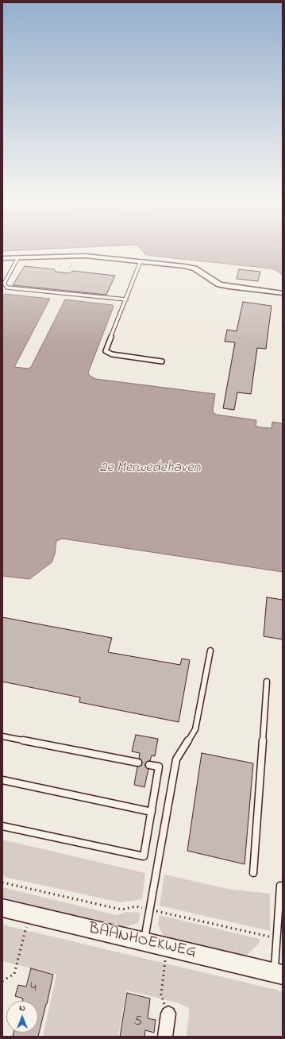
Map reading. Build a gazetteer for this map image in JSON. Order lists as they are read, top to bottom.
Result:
{
  "streets": {
    "street": ["BAANHOEKWEG"]
  },
  "water": ["2e Merwedehaven"],
  "house_numbers": ["4", "5"],
  "north": "top"
}
